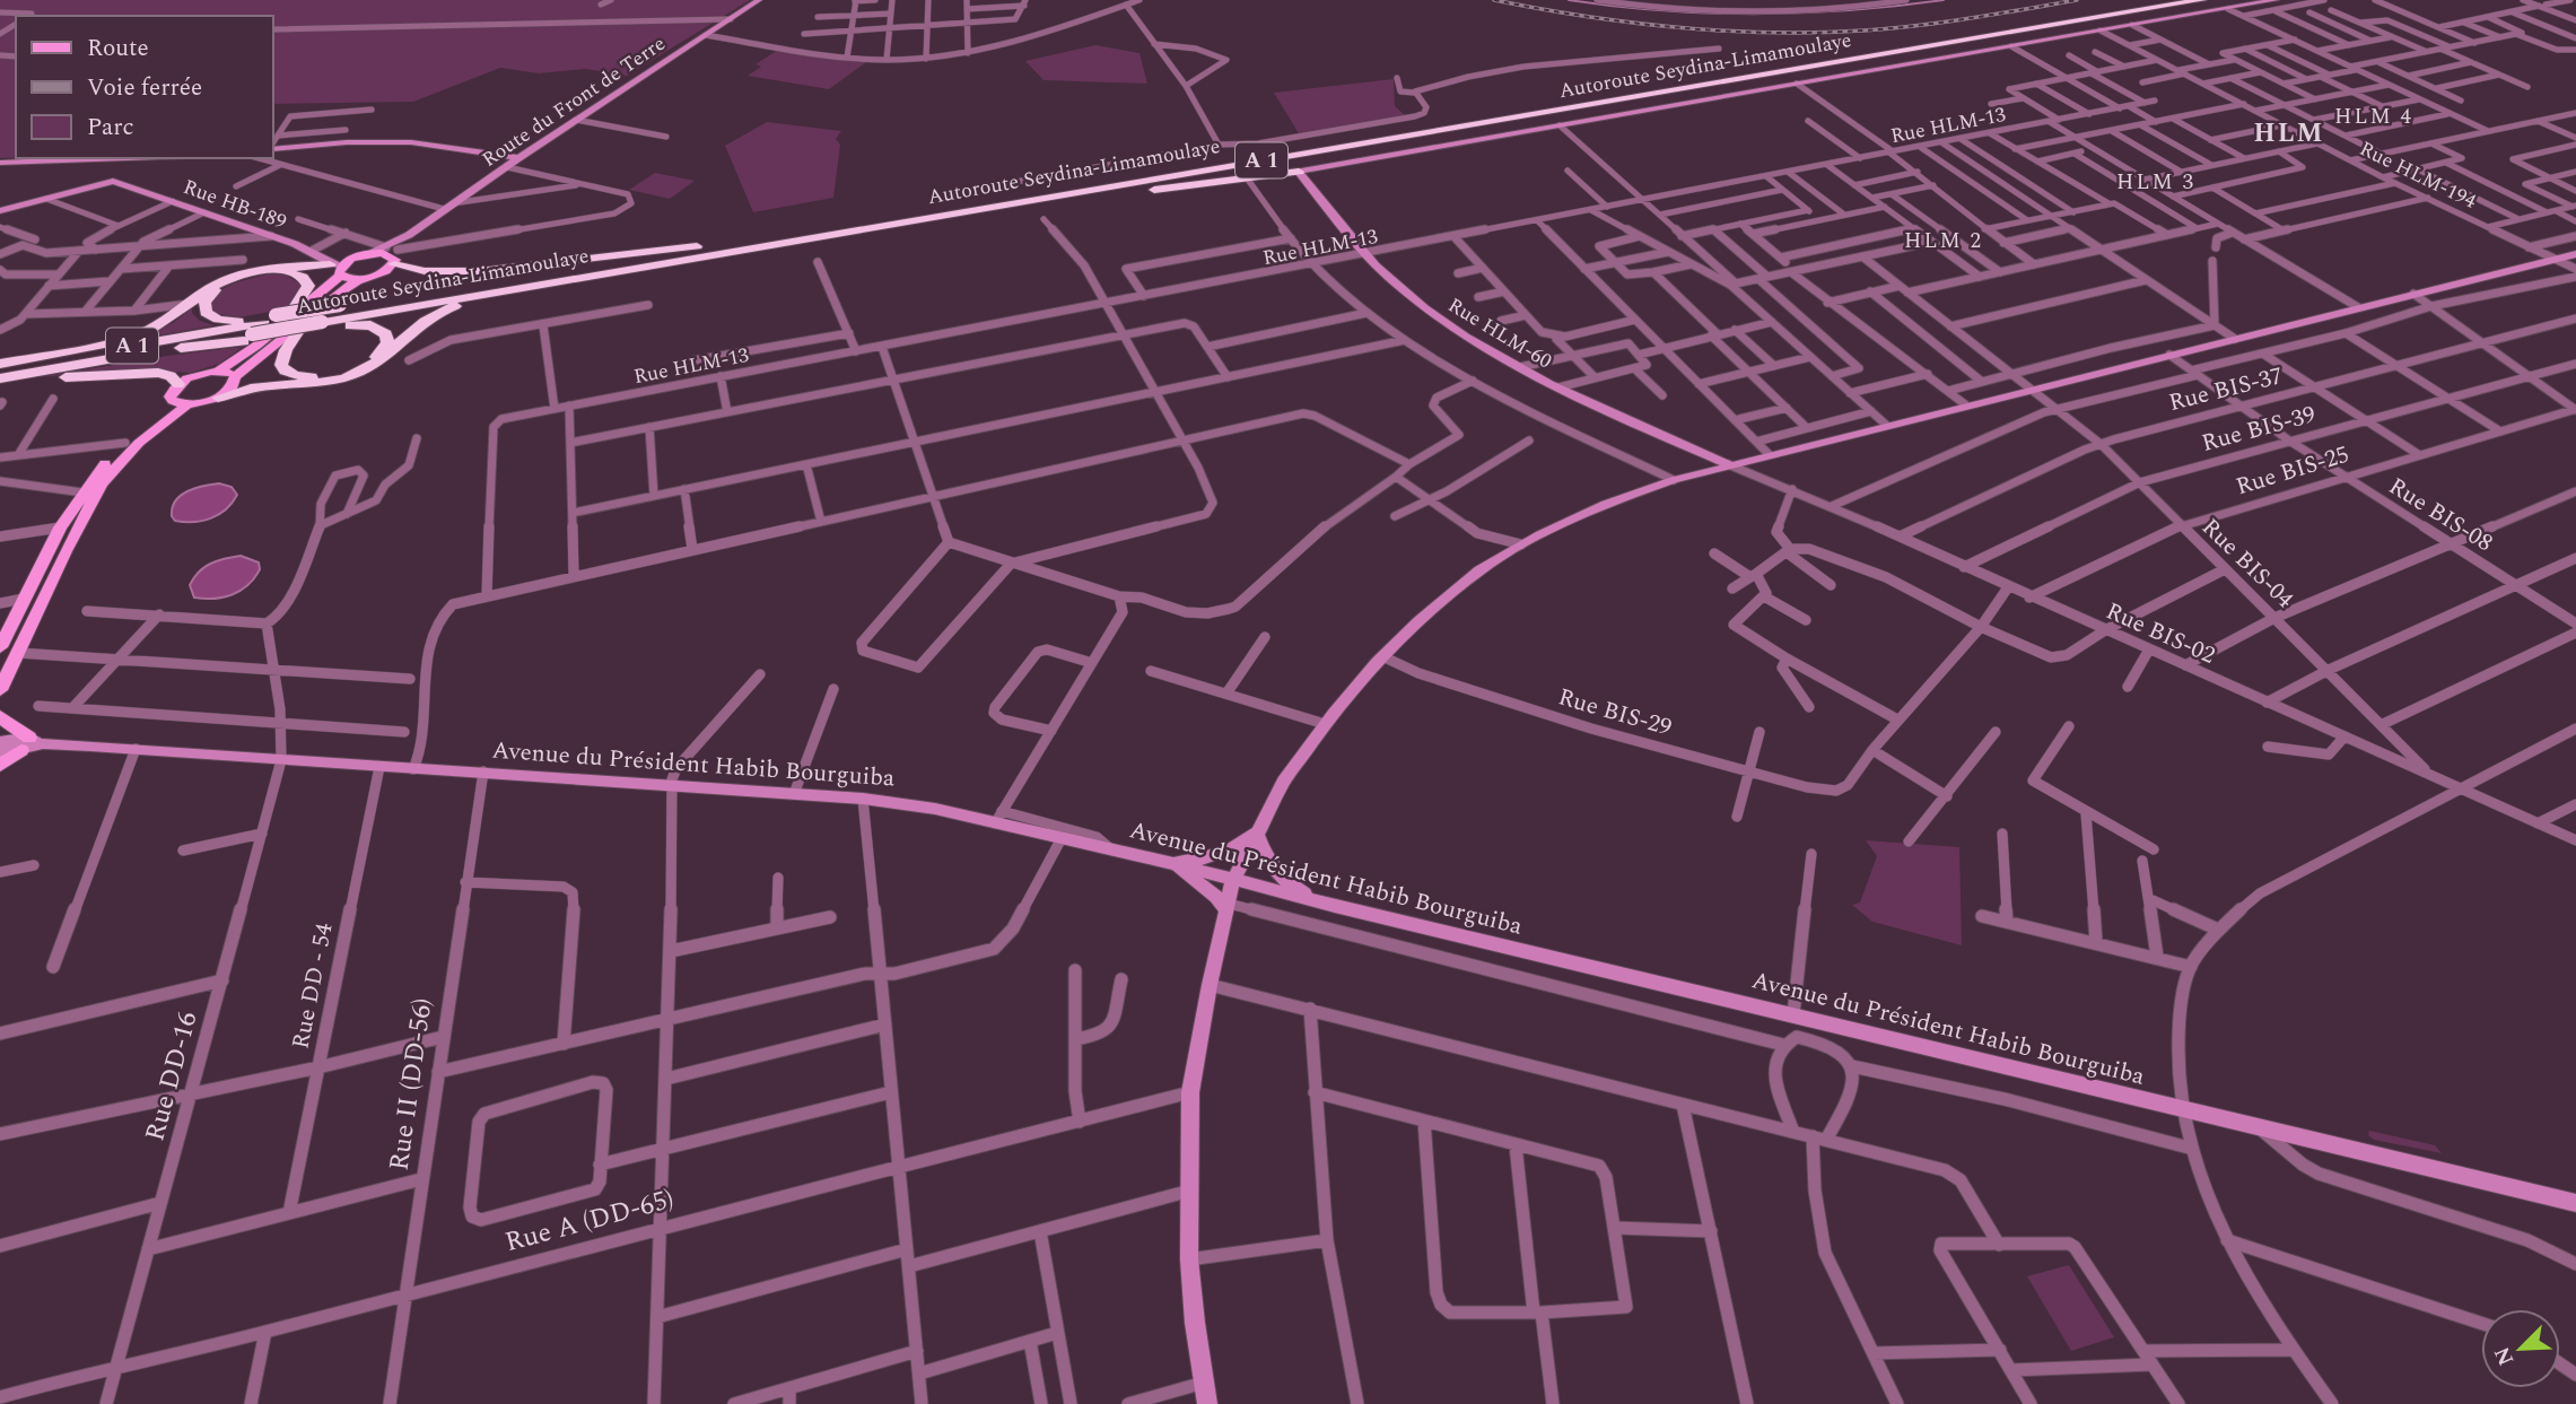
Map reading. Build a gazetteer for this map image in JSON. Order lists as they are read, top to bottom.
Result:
{
  "streets": {
    "highway": ["Autoroute Seydina-Limamoulaye", "A 1"],
    "main road": ["Avenue du Président Habib Bourguiba"],
    "street": [
      "Route du Front de Terre",
      "Rue HLM-13",
      "Rue HLM-194",
      "Rue HB-189",
      "Rue HLM-60",
      "Rue BIS-37",
      "Rue BIS-39",
      "Rue BIS-25",
      "Rue BIS-08",
      "Rue BIS-04",
      "Rue BIS-02",
      "Rue BIS-29",
      "Rue DD - 54",
      "Rue DD-16",
      "Rue II (DD-56)",
      "Rue A (DD-65)"
    ]
  },
  "crossings": [
    ["Rue HLM-13", "Rue HLM-60"],
    ["Rue HLM-60", "Rue BIS-02"],
    ["Rue BIS-37", "Rue BIS-08"],
    ["Rue BIS-37", "Rue BIS-04"],
    ["Rue BIS-37", "Rue BIS-02"],
    ["Rue BIS-39", "Rue BIS-08"],
    ["Rue BIS-39", "Rue BIS-04"],
    ["Rue BIS-39", "Rue BIS-02"],
    ["Rue BIS-25", "Rue BIS-08"],
    ["Rue BIS-25", "Rue BIS-04"],
    ["Rue BIS-25", "Rue BIS-02"],
    ["Rue BIS-04", "Rue BIS-02"],
    ["Avenue du Président Habib Bourguiba", "Rue DD - 54"],
    ["Avenue du Président Habib Bourguiba", "Rue DD-16"],
    ["Avenue du Président Habib Bourguiba", "Rue II (DD-56)"],
    ["Rue DD-16", "Rue A (DD-65)"],
    ["Rue II (DD-56)", "Rue A (DD-65)"]
  ],
  "districts": [
    "HLM 4",
    "HLM",
    "HLM 3",
    "HLM 2"
  ],
  "legend": ["Route", "Voie ferrée", "Parc"],
  "north": "bottom left"
}
